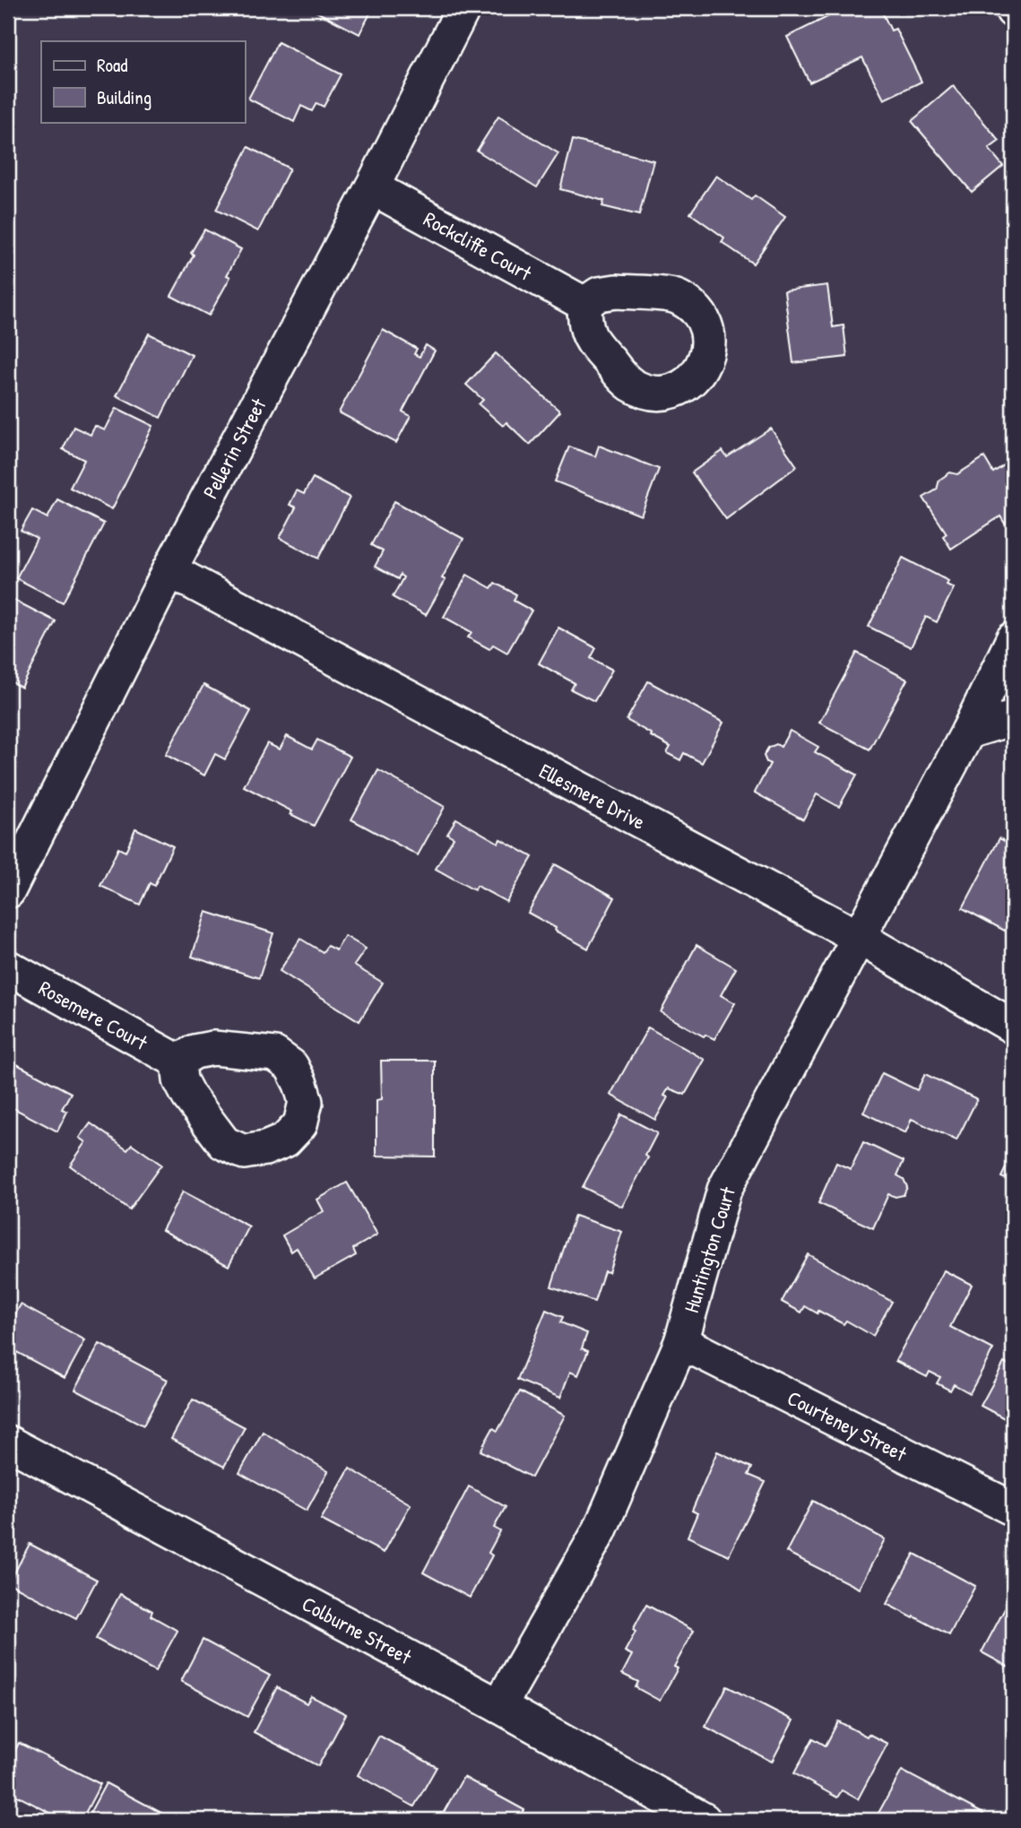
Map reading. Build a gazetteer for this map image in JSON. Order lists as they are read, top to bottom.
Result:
{
  "streets": {
    "street": [
      "Rockcliffe Court",
      "Pellerin Street",
      "Ellesmere Drive",
      "Rosemere Court",
      "Huntington Court",
      "Courteney Street",
      "Colburne Street"
    ]
  },
  "crossings": [
    ["Rockcliffe Court", "Pellerin Street"],
    ["Pellerin Street", "Ellesmere Drive"],
    ["Ellesmere Drive", "Huntington Court"],
    ["Huntington Court", "Courteney Street"],
    ["Huntington Court", "Colburne Street"]
  ],
  "legend": ["Road", "Building"]
}
